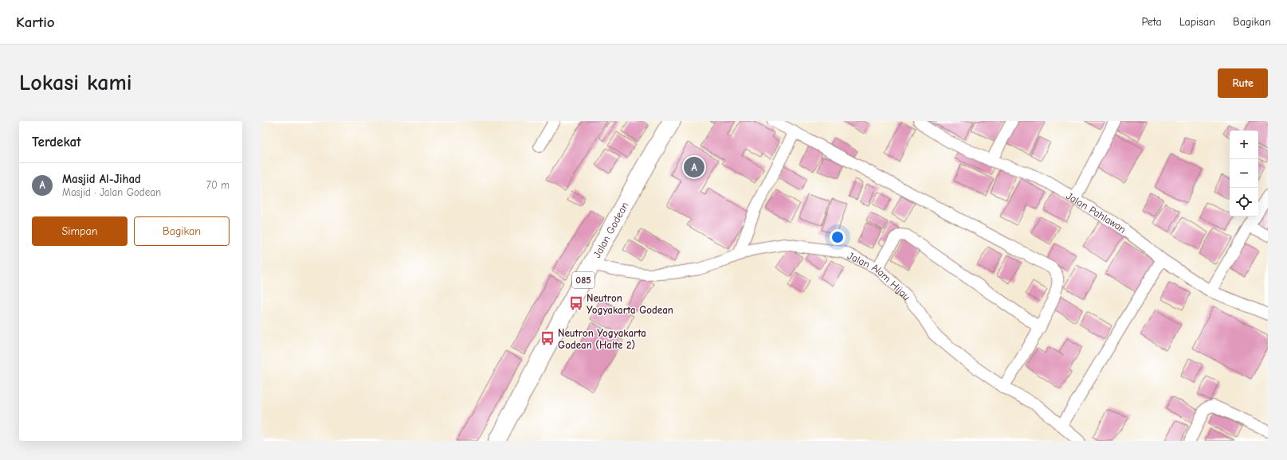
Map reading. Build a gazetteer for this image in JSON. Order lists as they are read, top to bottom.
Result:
{
  "streets": {
    "main road": ["Jalan Godean", "085"],
    "street": ["Jalan Pahlawan", "Jalan Alam Hijau"]
  },
  "crossings": [
    ["Jalan Godean", "Jalan Alam Hijau"]
  ],
  "places": {
    "bus stop": ["Neutron Yogyakarta Godean", "Neutron Yogyakarta Godean (Halte 2)"]
  },
  "page": {
    "header": "Kartio",
    "nav": ["Peta", "Lapisan", "Bagikan"],
    "buttons": [
      "Rute",
      ["Simpan", "Bagikan"]
    ],
    "title": "Lokasi kami",
    "heading": "Terdekat",
    "map_buttons": ["+", "−"],
    "pins": "A",
    "list": [
      {
        "mark": "A",
        "name": "Masjid Al-Jihad",
        "note": "Masjid · Jalan Godean",
        "value": "70 m"
      }
    ]
  }
}
